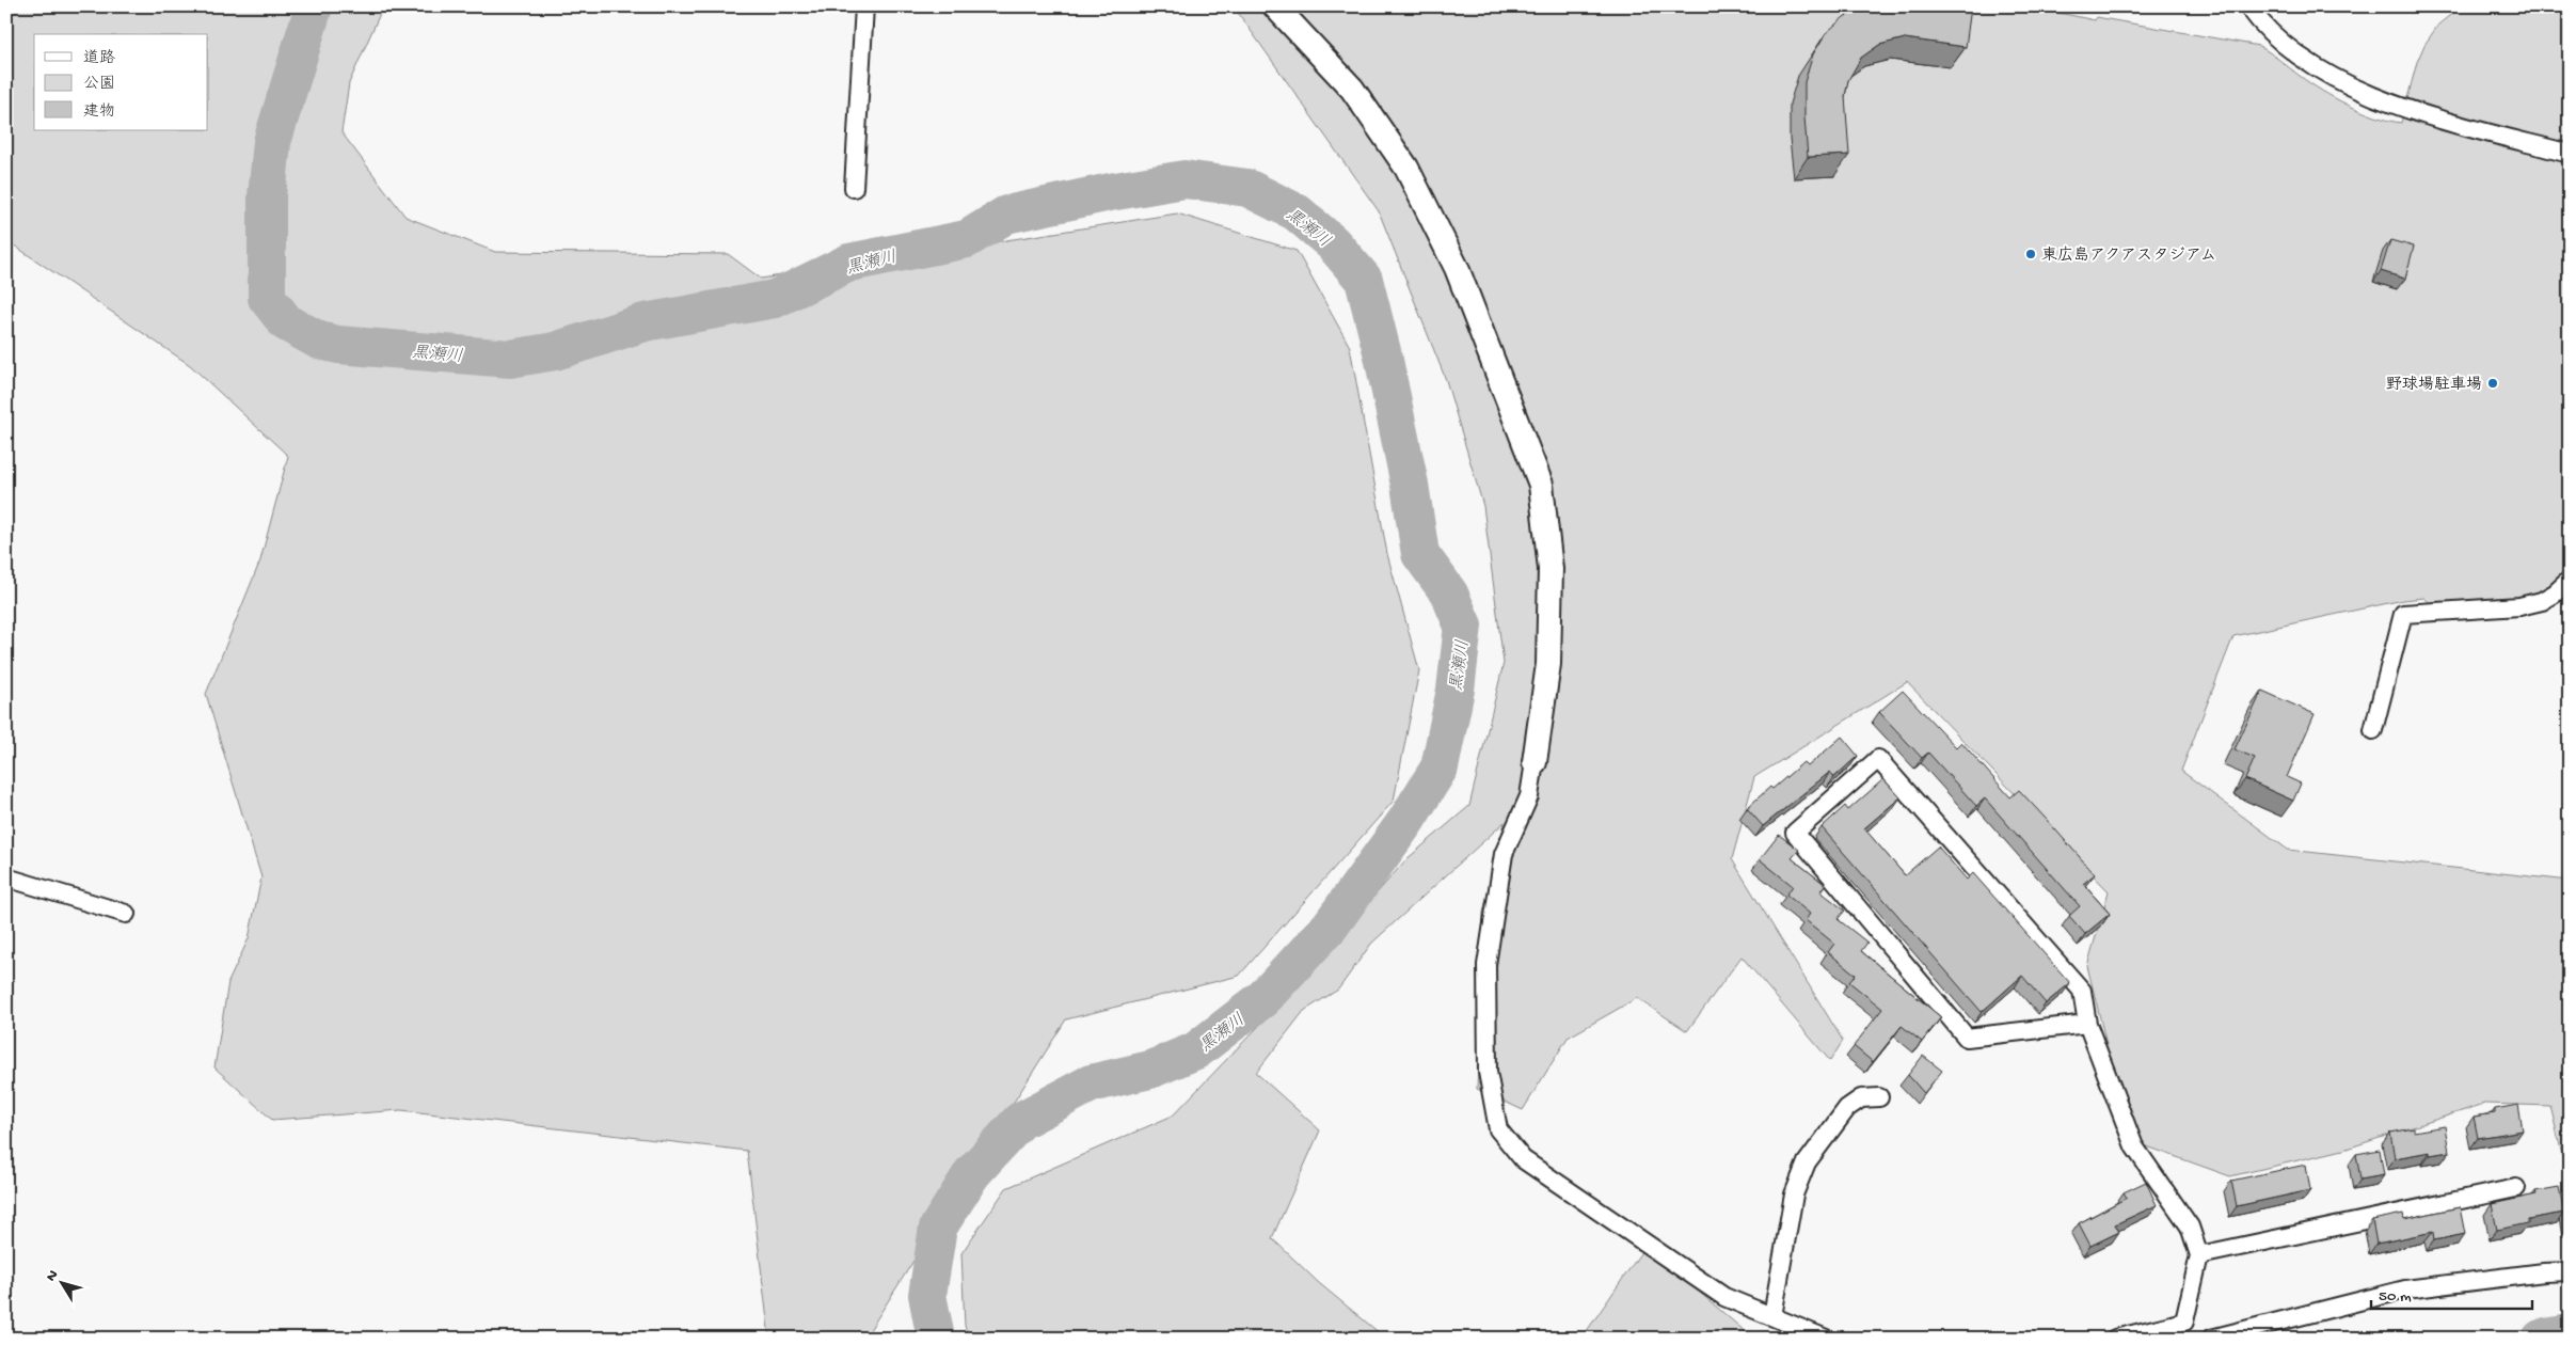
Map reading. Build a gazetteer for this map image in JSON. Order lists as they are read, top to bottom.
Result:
{
  "water": ["黒瀬川"],
  "places": ["東広島アクアスタジアム", "野球場駐車場"],
  "legend": ["道路", "公園", "建物"],
  "scale_bar": "50 m",
  "north": "top left"
}
